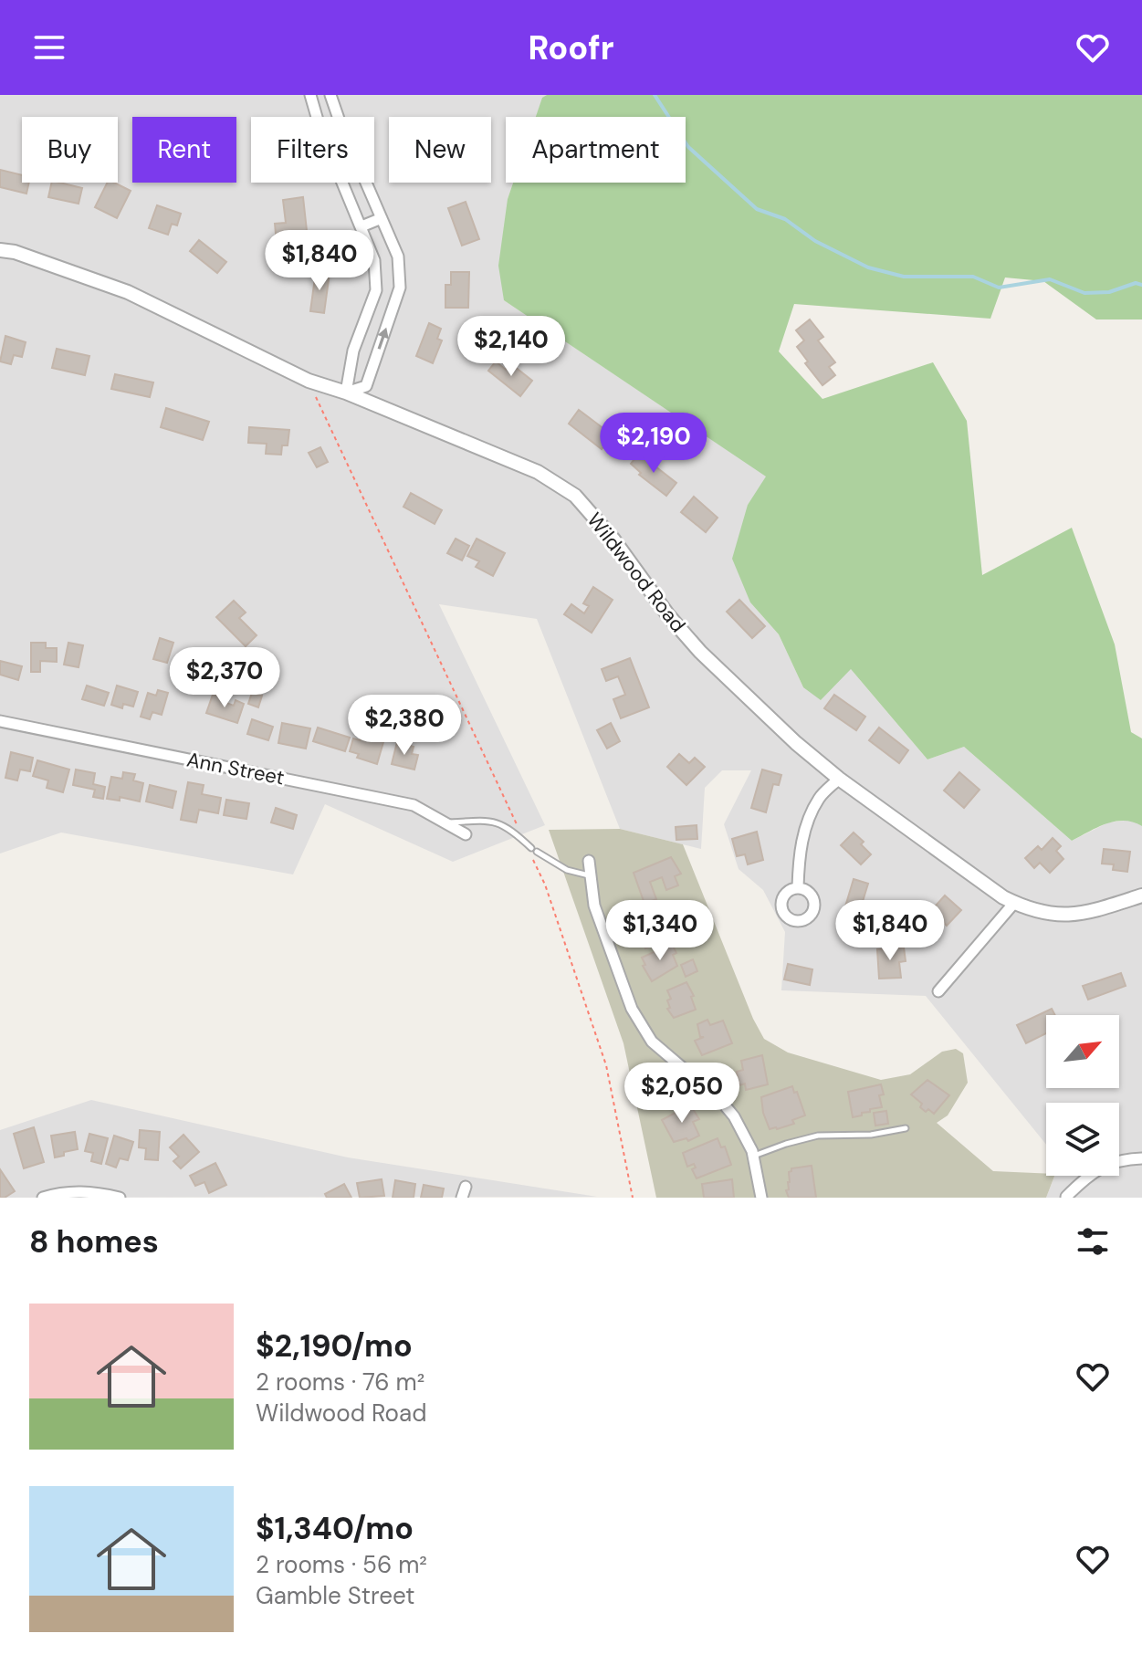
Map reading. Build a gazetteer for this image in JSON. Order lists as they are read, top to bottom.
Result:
{
  "streets": {
    "street": ["Wildwood Road", "Ann Street"]
  },
  "north": "top right",
  "page": {
    "header": "Roofr",
    "chip": [
      "Buy",
      "Rent",
      "Filters",
      "New",
      "Apartment"
    ],
    "price": [
      "$1,840",
      "$2,140",
      "$2,190",
      "$2,370",
      "$2,380",
      "$1,340",
      "$1,840",
      "$2,050"
    ],
    "heading": "8 homes",
    "list": [
      {
        "name": "$2,190/mo",
        "note": "2 rooms · 76 m² · Wildwood Road"
      },
      {
        "name": "$1,340/mo",
        "note": "2 rooms · 56 m² · Gamble Street"
      }
    ]
  }
}
